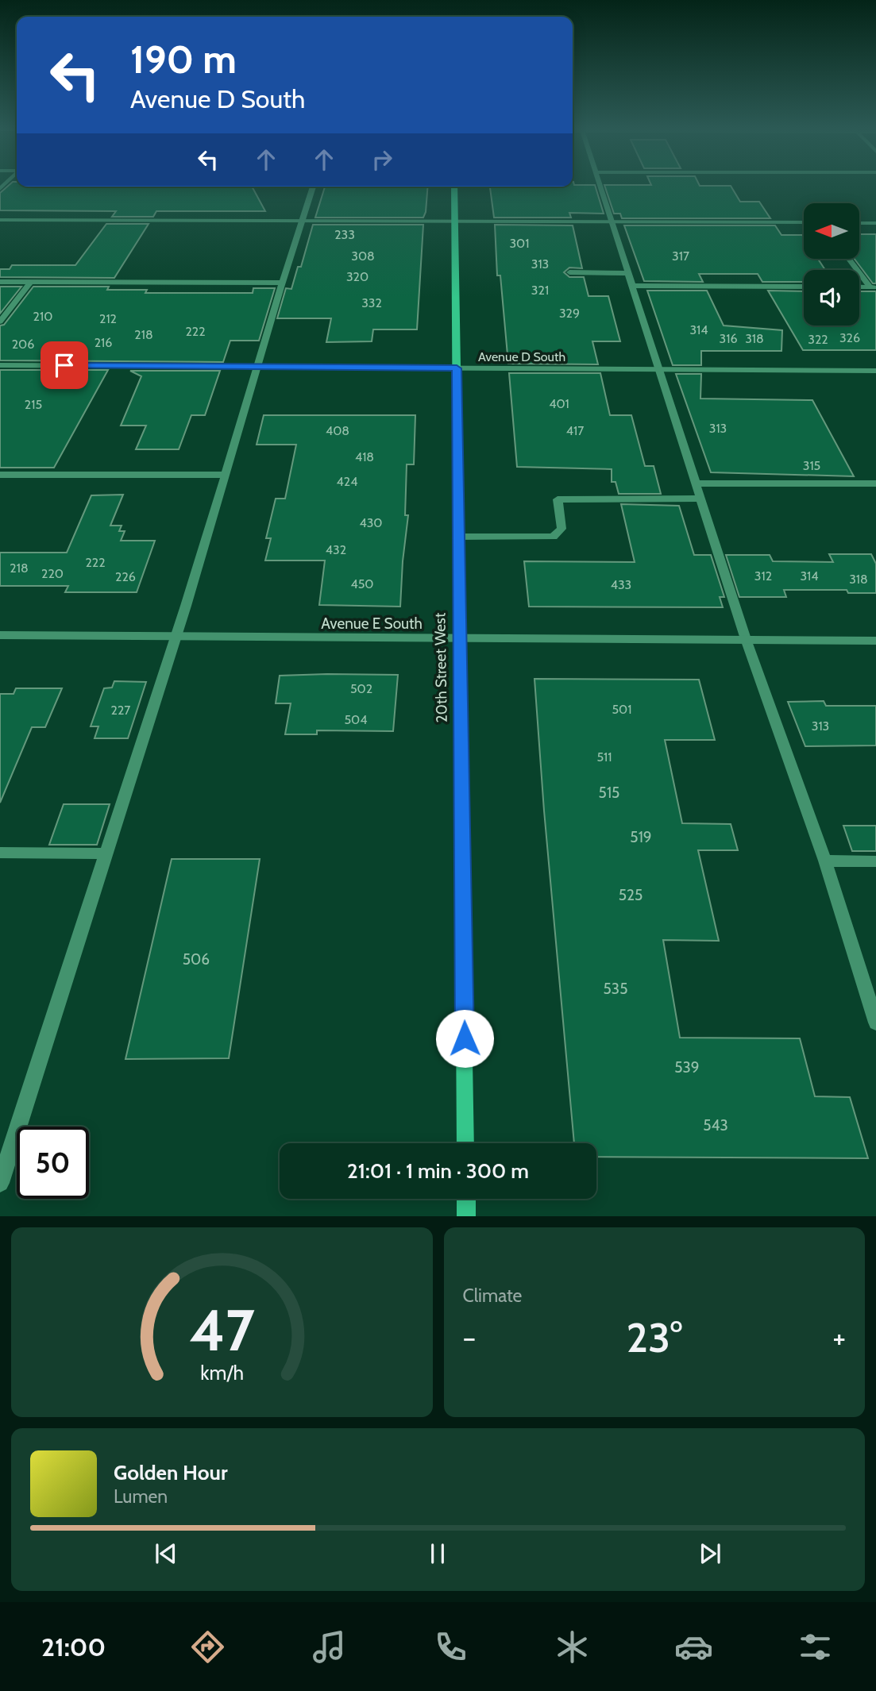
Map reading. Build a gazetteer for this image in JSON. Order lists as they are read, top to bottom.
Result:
{
  "streets": {
    "main road": ["20th Street West"],
    "street": ["Avenue D South", "Avenue E South"]
  },
  "crossings": [
    ["Avenue D South", "20th Street West"],
    ["Avenue E South", "20th Street West"]
  ],
  "house_numbers": [
    "233",
    "301",
    "308",
    "317",
    "313",
    "320",
    "321",
    "332",
    "329",
    "210",
    "212",
    "314",
    "222",
    "218",
    "326",
    "316",
    "318",
    "322",
    "216",
    "206",
    "401",
    "215",
    "313",
    "408",
    "417",
    "418",
    "315",
    "424",
    "430",
    "432",
    "222",
    "218",
    "220",
    "312",
    "314",
    "226",
    "318",
    "450",
    "433",
    "502",
    "501",
    "227",
    "504",
    "313",
    "511",
    "515",
    "519",
    "525",
    "506",
    "535",
    "539",
    "543"
  ],
  "north": "left",
  "page": {
    "turn": ["190 m", "Avenue D South"],
    "limit": "50",
    "trip": "21:01 · 1 min · 300 m",
    "tile": "Climate",
    "heat": ["−", "23°", "+"],
    "song": ["Golden Hour", "Lumen"],
    "tabs": "21:00",
    "gauge": ["47", "km/h"]
  }
}
